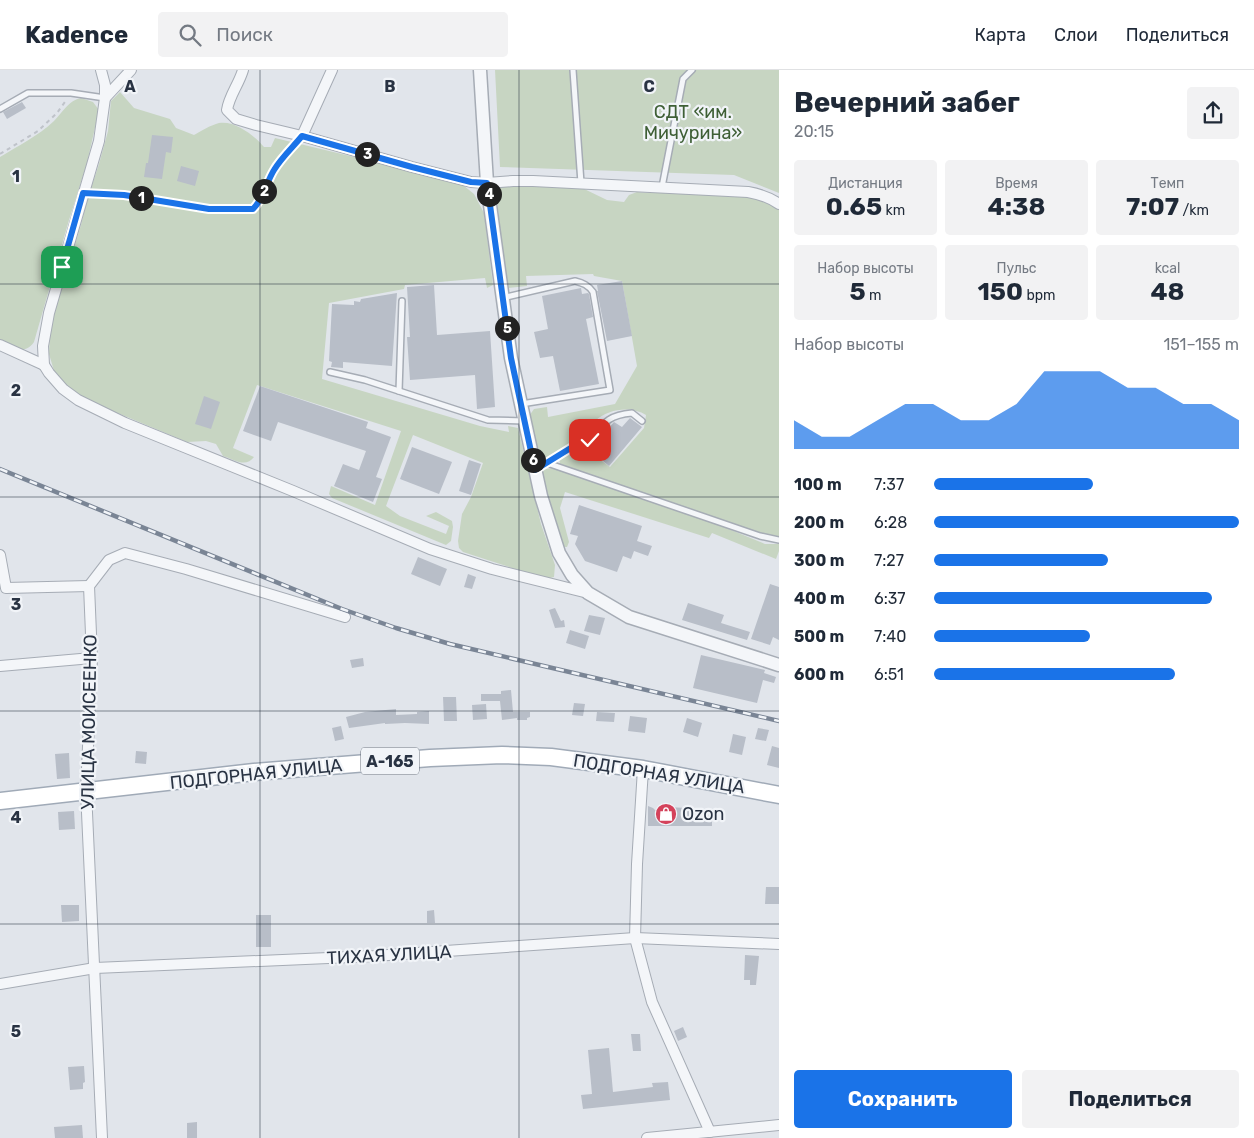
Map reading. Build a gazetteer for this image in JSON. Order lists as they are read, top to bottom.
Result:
{
  "streets": {
    "main road": ["А-165", "ПОДГОРНАЯ УЛИЦА"],
    "street": ["УЛИЦА МОИСЕЕНКО", "ТИХАЯ УЛИЦА"]
  },
  "crossings": [
    ["УЛИЦА МОИСЕЕНКО", "ПОДГОРНАЯ УЛИЦА"],
    ["УЛИЦА МОИСЕЕНКО", "ТИХАЯ УЛИЦА"]
  ],
  "parks": ["СДТ «им. Мичурина»"],
  "places": {
    "shop": ["Ozon"]
  },
  "page": {
    "header": "Kadence",
    "search": "Поиск",
    "nav": ["Карта", "Слои", "Поделиться"],
    "heading": ["Вечерний забег", "20:15"],
    "pins": [
      "3",
      "2",
      "4",
      "1",
      "5",
      "6"
    ],
    "stats": [
      ["Дистанция", "0.65 km"],
      ["Время", "4:38"],
      ["Темп", "7:07 /km"],
      ["Набор высоты", "5 m"],
      ["Пульс", "150 bpm"],
      ["kcal", "48"]
    ],
    "chart": ["Набор высоты", "151–155 m"],
    "list": [
      {
        "name": "100 m",
        "note": "7:37"
      },
      {
        "name": "200 m",
        "note": "6:28"
      },
      {
        "name": "300 m",
        "note": "7:27"
      },
      {
        "name": "400 m",
        "note": "6:37"
      },
      {
        "name": "500 m",
        "note": "7:40"
      },
      {
        "name": "600 m",
        "note": "6:51"
      }
    ],
    "buttons": ["Сохранить", "Поделиться"]
  },
  "grid": {
    "columns": ["A", "B", "C"],
    "rows": [
      "1",
      "2",
      "3",
      "4",
      "5"
    ]
  }
}
